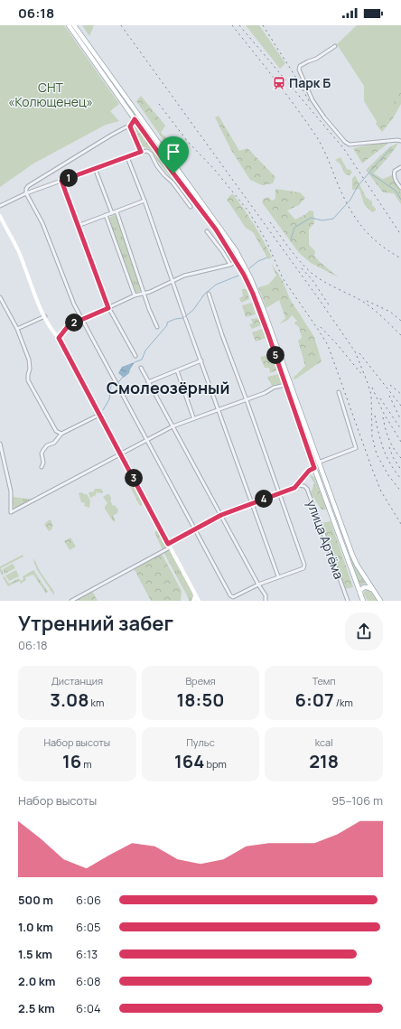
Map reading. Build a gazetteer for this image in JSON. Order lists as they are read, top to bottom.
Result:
{
  "streets": {
    "street": ["улица Артёма"]
  },
  "districts": ["Смолеозёрный"],
  "parks": ["СНТ «Колющенец»"],
  "places": {
    "station": ["Парк Б"]
  },
  "page": {
    "status": "06:18",
    "pins": [
      "1",
      "2",
      "5",
      "3",
      "4"
    ],
    "heading": ["Утренний забег", "06:18"],
    "stats": [
      ["Дистанция", "3.08 km"],
      ["Время", "18:50"],
      ["Темп", "6:07 /km"],
      ["Набор высоты", "16 m"],
      ["Пульс", "164 bpm"],
      ["kcal", "218"]
    ],
    "chart": ["Набор высоты", "95–106 m"],
    "list": [
      {
        "name": "500 m",
        "note": "6:06"
      },
      {
        "name": "1.0 km",
        "note": "6:05"
      },
      {
        "name": "1.5 km",
        "note": "6:13"
      },
      {
        "name": "2.0 km",
        "note": "6:08"
      },
      {
        "name": "2.5 km",
        "note": "6:04"
      }
    ]
  }
}
